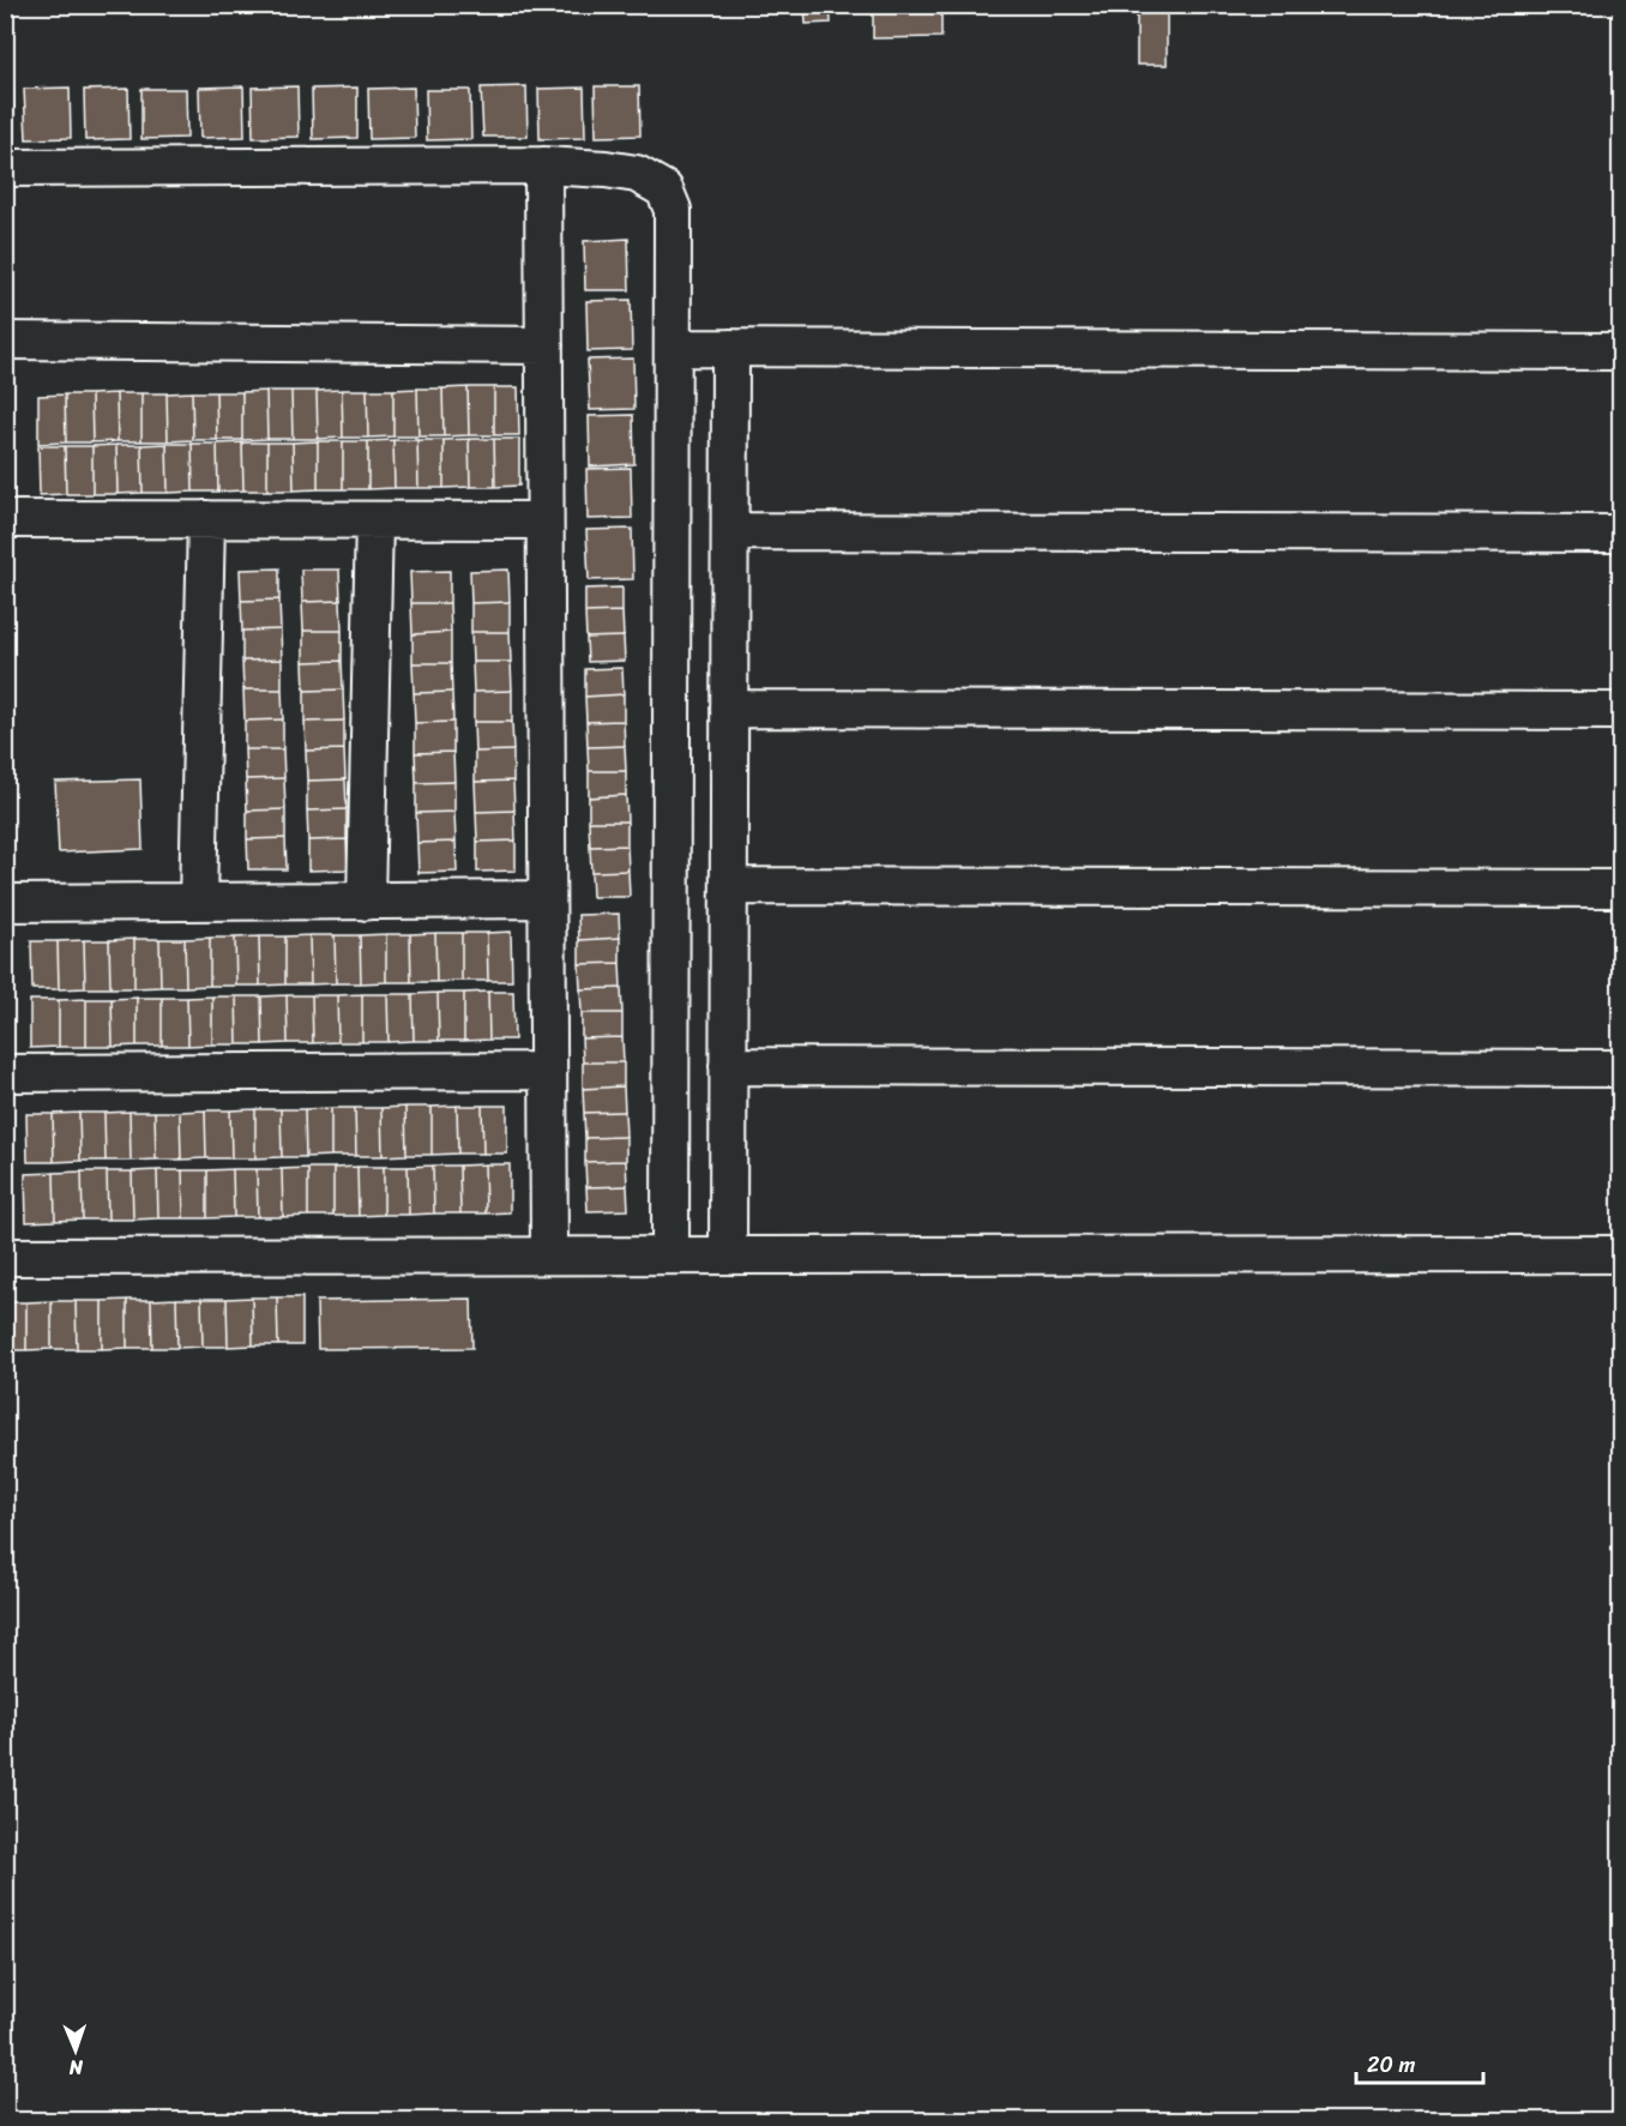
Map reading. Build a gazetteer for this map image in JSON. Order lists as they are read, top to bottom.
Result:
{
  "scale_bar": "20 m",
  "north": "bottom"
}
